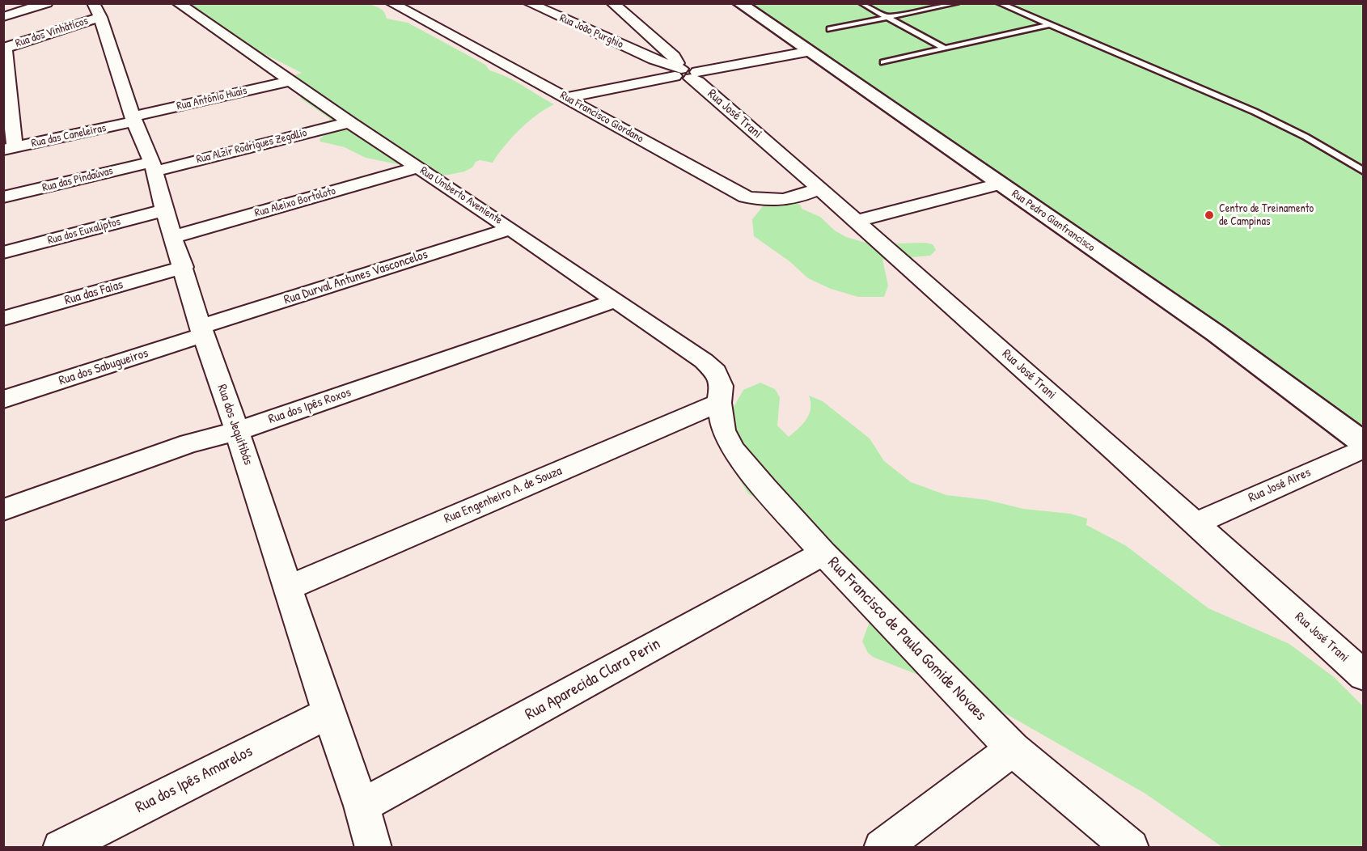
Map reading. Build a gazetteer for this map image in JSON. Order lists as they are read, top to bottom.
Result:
{
  "streets": {
    "street": [
      "Rua João Purghio",
      "Rua dos Vinháticos",
      "Rua Antônio Huais",
      "Rua José Trani",
      "Rua Francisco Giordano",
      "Rua das Caneleiras",
      "Rua Alzir Rodrigues Zegallio",
      "Rua das Pindaúvas",
      "Rua Umberto Aveniente",
      "Rua Aleixo Bortoloto",
      "Rua Pedro Gianfrancisco",
      "Rua dos Euxaliptos",
      "Rua Durval Antunes Vasconcelos",
      "Rua das Faias",
      "Rua dos Sabugueiros",
      "Rua dos Ipês Roxos",
      "Rua dos Jequitibás",
      "Rua José Aires",
      "Rua Engenheiro A. de Souza",
      "Rua Francisco de Paula Gomide Novaes",
      "Rua Aparecida Clara Perin",
      "Rua dos Ipês Amarelos"
    ]
  },
  "crossings": [
    ["Rua João Purghio", "Rua José Trani"],
    ["Rua dos Vinháticos", "Rua dos Jequitibás"],
    ["Rua Antônio Huais", "Rua das Caneleiras"],
    ["Rua Antônio Huais", "Rua Umberto Aveniente"],
    ["Rua Antônio Huais", "Rua dos Jequitibás"],
    ["Rua José Trani", "Rua Francisco Giordano"],
    ["Rua José Trani", "Rua José Aires"],
    ["Rua das Caneleiras", "Rua dos Jequitibás"],
    ["Rua Alzir Rodrigues Zegallio", "Rua das Pindaúvas"],
    ["Rua Alzir Rodrigues Zegallio", "Rua Umberto Aveniente"],
    ["Rua Alzir Rodrigues Zegallio", "Rua dos Jequitibás"],
    ["Rua das Pindaúvas", "Rua dos Jequitibás"],
    ["Rua Umberto Aveniente", "Rua Aleixo Bortoloto"],
    ["Rua Umberto Aveniente", "Rua Durval Antunes Vasconcelos"],
    ["Rua Umberto Aveniente", "Rua dos Ipês Roxos"],
    ["Rua Umberto Aveniente", "Rua Engenheiro A. de Souza"],
    ["Rua Umberto Aveniente", "Rua Francisco de Paula Gomide Novaes"],
    ["Rua Aleixo Bortoloto", "Rua dos Jequitibás"],
    ["Rua dos Euxaliptos", "Rua dos Jequitibás"],
    ["Rua Durval Antunes Vasconcelos", "Rua dos Sabugueiros"],
    ["Rua Durval Antunes Vasconcelos", "Rua dos Jequitibás"],
    ["Rua das Faias", "Rua dos Jequitibás"],
    ["Rua dos Sabugueiros", "Rua dos Jequitibás"],
    ["Rua dos Ipês Roxos", "Rua dos Jequitibás"],
    ["Rua dos Jequitibás", "Rua Engenheiro A. de Souza"],
    ["Rua dos Jequitibás", "Rua Aparecida Clara Perin"],
    ["Rua dos Jequitibás", "Rua dos Ipês Amarelos"],
    ["Rua Engenheiro A. de Souza", "Rua Francisco de Paula Gomide Novaes"],
    ["Rua Francisco de Paula Gomide Novaes", "Rua Aparecida Clara Perin"]
  ],
  "places": ["Centro de Treinamento de Campinas"]
}
